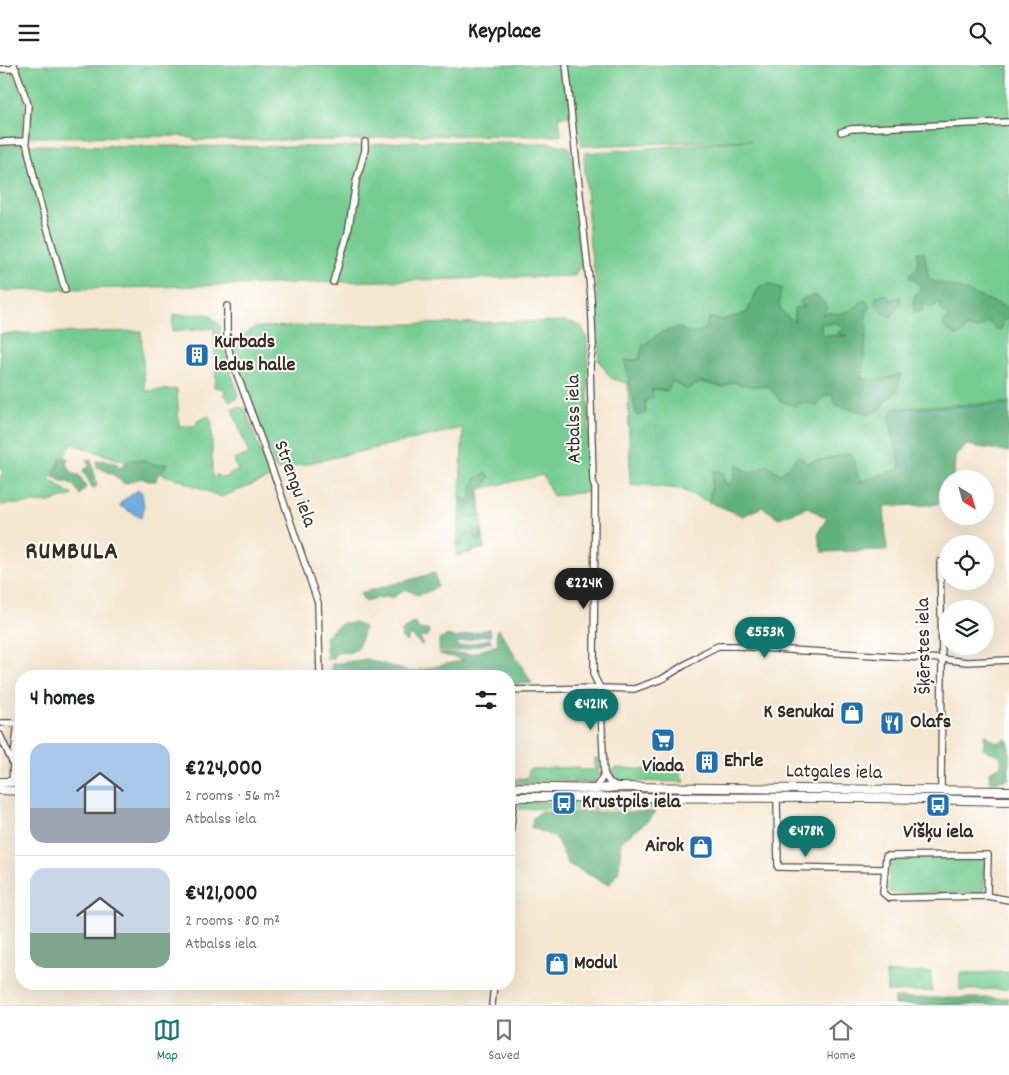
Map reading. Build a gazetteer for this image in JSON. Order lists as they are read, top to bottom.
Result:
{
  "streets": {
    "highway": ["Latgales iela"],
    "street": ["Atbalss iela", "Strengu iela", "Šķērstes iela"]
  },
  "crossings": [
    ["Šķērstes iela", "Latgales iela"]
  ],
  "districts": ["RUMBULA"],
  "places": {
    "building": ["Kurbads ledus halle", "Ehrle"],
    "shop": ["K Senukai", "Airok", "Modul"],
    "restaurant": ["Olafs"],
    "supermarket": ["Viada"],
    "bus stop": ["Krustpils iela", "Višķu iela"]
  },
  "north": "bottom right",
  "page": {
    "header": "Keyplace",
    "price": [
      "€224K",
      "€553K",
      "€421K",
      "€478K"
    ],
    "heading": "4 homes",
    "list": [
      {
        "name": "€224,000",
        "note": "2 rooms · 56 m² · Atbalss iela"
      },
      {
        "name": "€421,000",
        "note": "2 rooms · 80 m² · Atbalss iela"
      }
    ],
    "tabs": ["Map", "Saved", "Home"]
  }
}
